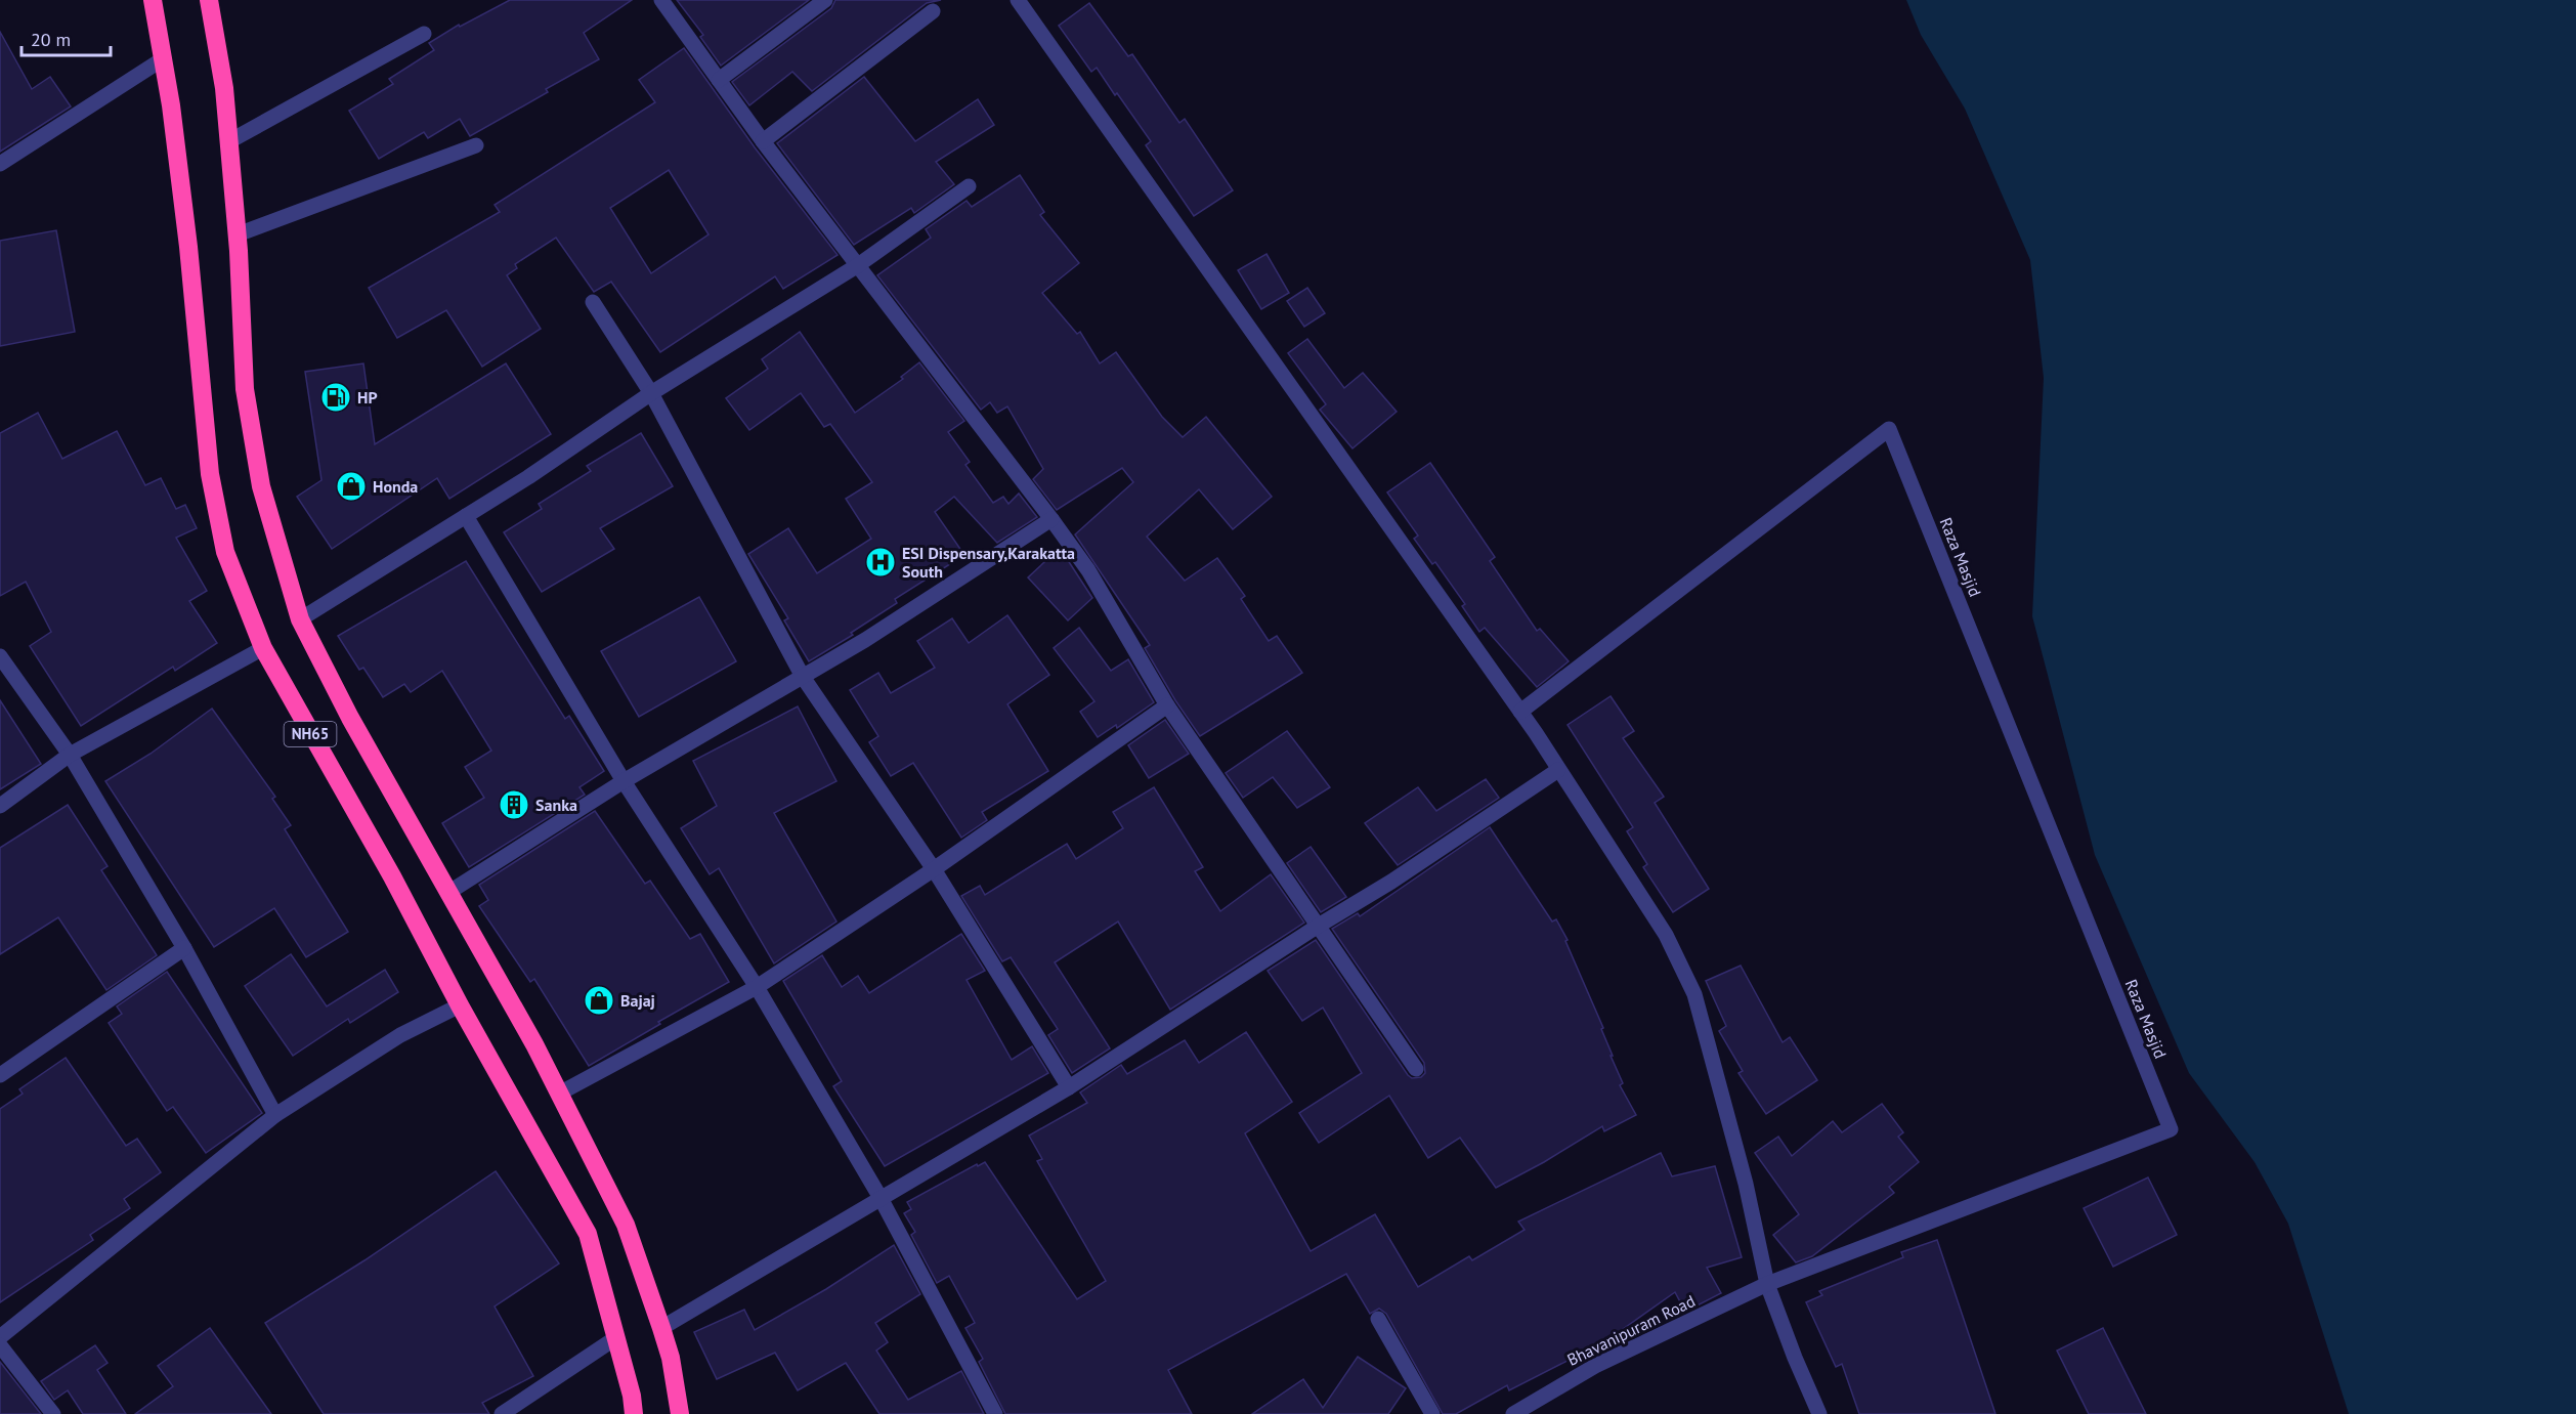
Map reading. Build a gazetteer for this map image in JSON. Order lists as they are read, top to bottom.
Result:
{
  "streets": {
    "highway": ["NH65"],
    "street": ["Raza Masjid", "Bhavanipuram Road"]
  },
  "crossings": [
    ["Raza Masjid", "Bhavanipuram Road"]
  ],
  "places": {
    "fuel station": ["HP"],
    "shop": ["Honda", "Bajaj"],
    "hospital": ["ESI Dispensary,Karakatta South"],
    "building": ["Sanka"]
  },
  "scale_bar": "20 m"
}
